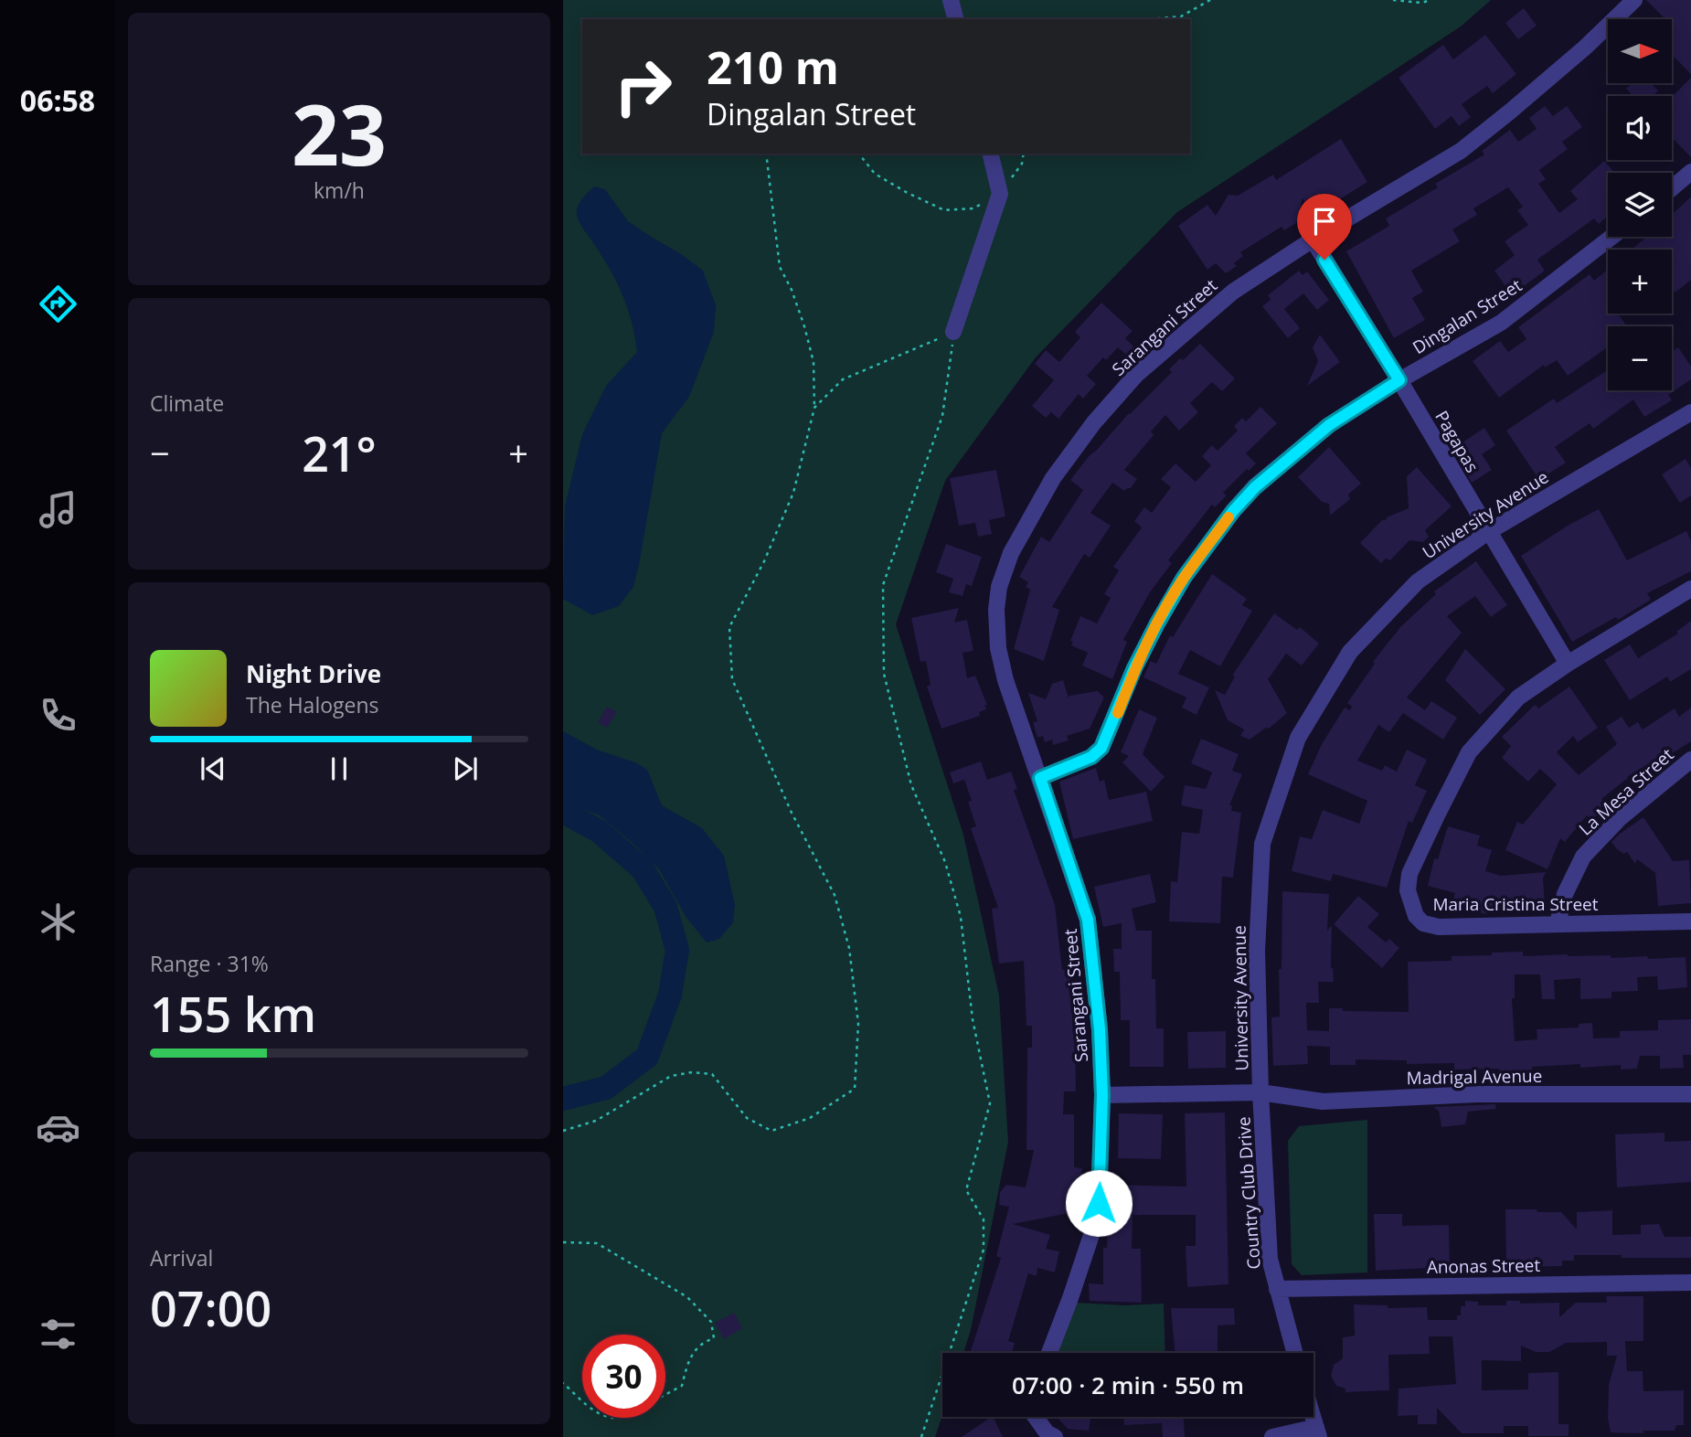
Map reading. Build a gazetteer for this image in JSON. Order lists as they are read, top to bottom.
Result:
{
  "streets": {
    "street": [
      "Dingalan Street",
      "Sarangani Street",
      "Pagapas",
      "University Avenue",
      "La Mesa Street",
      "Maria Cristina Street",
      "Madrigal Avenue",
      "Country Club Drive",
      "Anonas Street"
    ]
  },
  "crossings": [
    ["Dingalan Street", "Sarangani Street"],
    ["Dingalan Street", "Pagapas"],
    ["Sarangani Street", "Pagapas"],
    ["Sarangani Street", "Madrigal Avenue"],
    ["Pagapas", "University Avenue"],
    ["Pagapas", "Maria Cristina Street"],
    ["University Avenue", "Madrigal Avenue"],
    ["University Avenue", "Country Club Drive"],
    ["La Mesa Street", "Maria Cristina Street"],
    ["Madrigal Avenue", "Country Club Drive"],
    ["Country Club Drive", "Anonas Street"]
  ],
  "north": "right",
  "page": {
    "tabs": "06:58",
    "tile": [
      ["23", "km/h"],
      "Climate",
      ["Range · 31%", "155 km"],
      ["Arrival", "07:00"]
    ],
    "map_buttons": ["+", "−"],
    "turn": ["210 m", "Dingalan Street"],
    "heat": ["−", "21°", "+"],
    "song": ["Night Drive", "The Halogens"],
    "limit": "30",
    "trip": "07:00 · 2 min · 550 m"
  }
}
